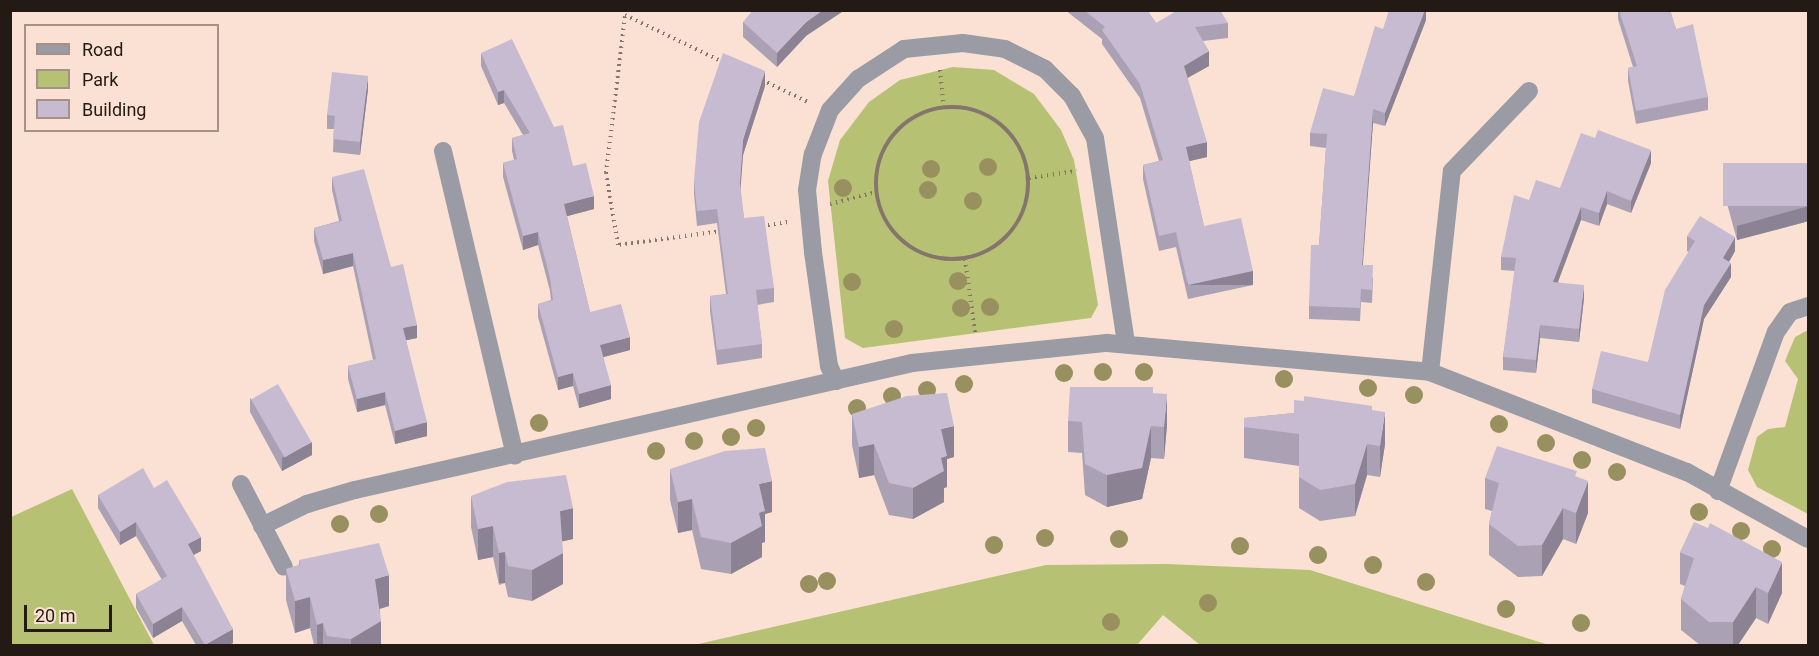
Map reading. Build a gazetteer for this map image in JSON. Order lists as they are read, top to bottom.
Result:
{
  "legend": ["Road", "Park", "Building"],
  "scale_bar": "20 m"
}
